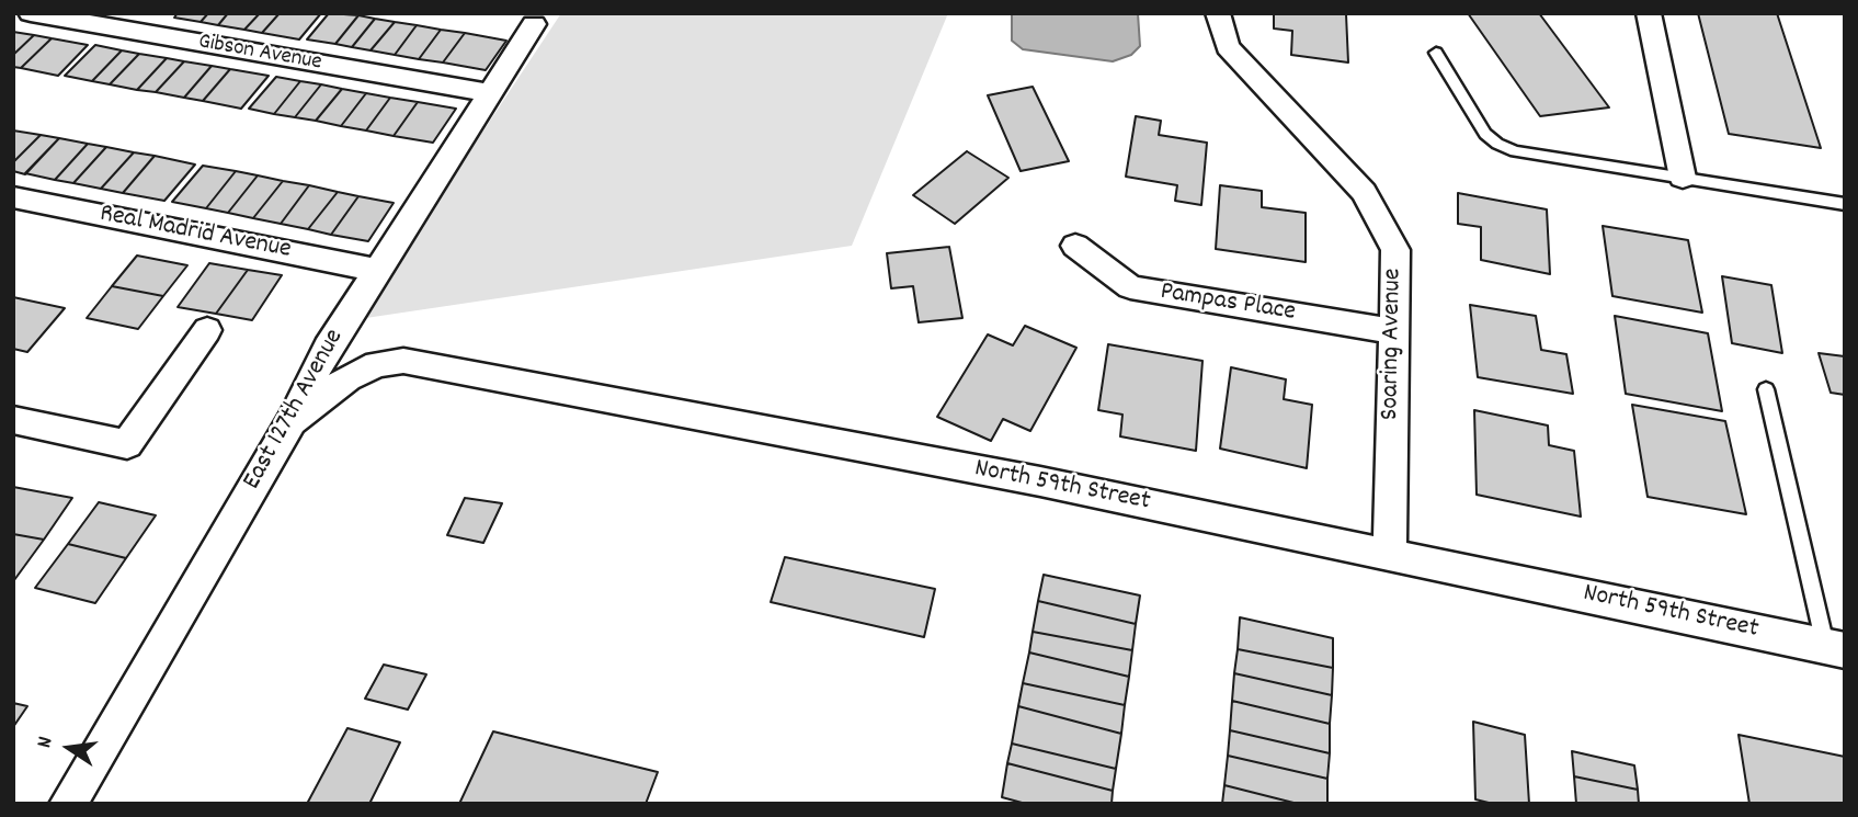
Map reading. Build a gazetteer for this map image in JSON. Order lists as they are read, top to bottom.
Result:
{
  "streets": {
    "street": [
      "Gibson Avenue",
      "Real Madrid Avenue",
      "Pampas Place",
      "Soaring Avenue",
      "East 127th Avenue",
      "North 59th Street"
    ]
  },
  "crossings": [
    ["Gibson Avenue", "East 127th Avenue"],
    ["Real Madrid Avenue", "East 127th Avenue"],
    ["Pampas Place", "Soaring Avenue"],
    ["Soaring Avenue", "North 59th Street"],
    ["East 127th Avenue", "North 59th Street"]
  ],
  "north": "left"
}
